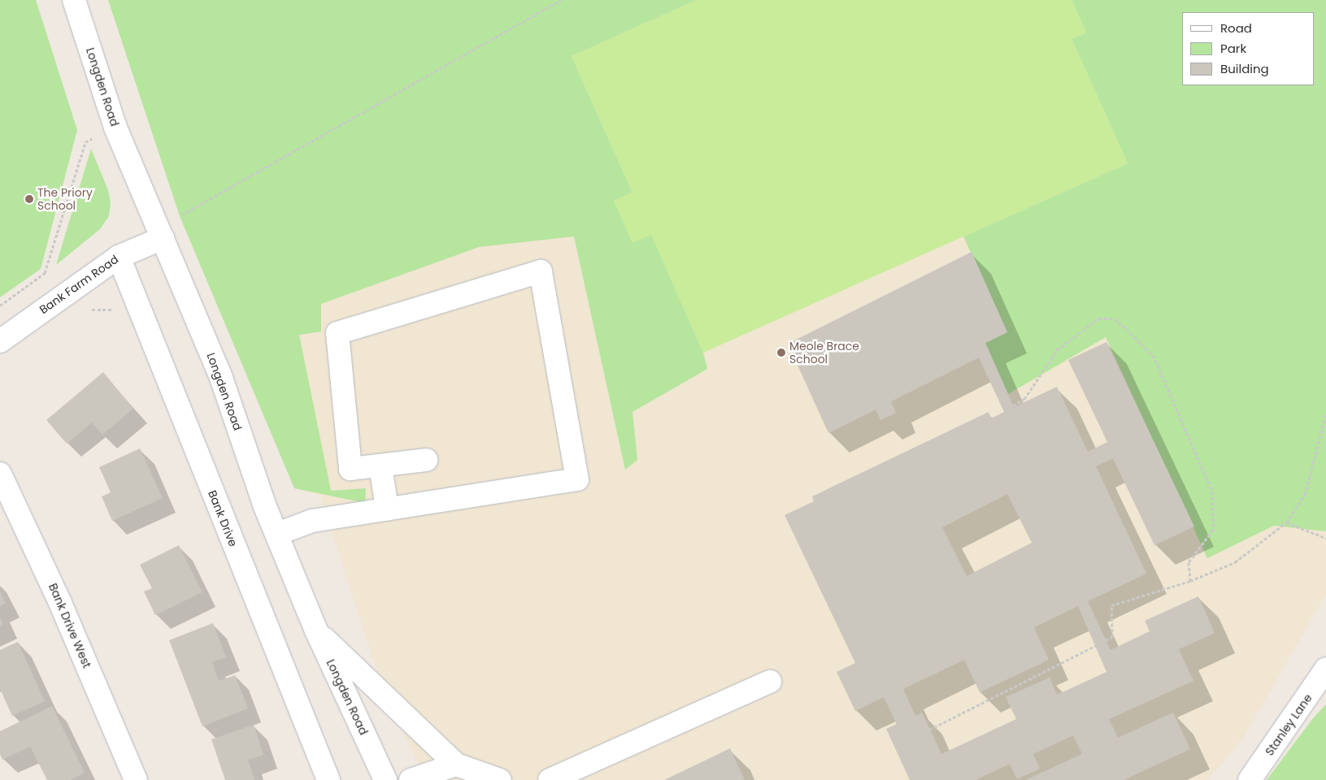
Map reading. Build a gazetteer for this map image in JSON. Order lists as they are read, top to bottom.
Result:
{
  "streets": {
    "street": [
      "Longden Road",
      "Bank Farm Road",
      "Bank Drive",
      "Bank Drive West",
      "Stanley Lane"
    ]
  },
  "crossings": [
    ["Longden Road", "Bank Farm Road"],
    ["Bank Farm Road", "Bank Drive"]
  ],
  "places": ["The Priory School", "Meole Brace School"],
  "legend": ["Road", "Park", "Building"]
}
